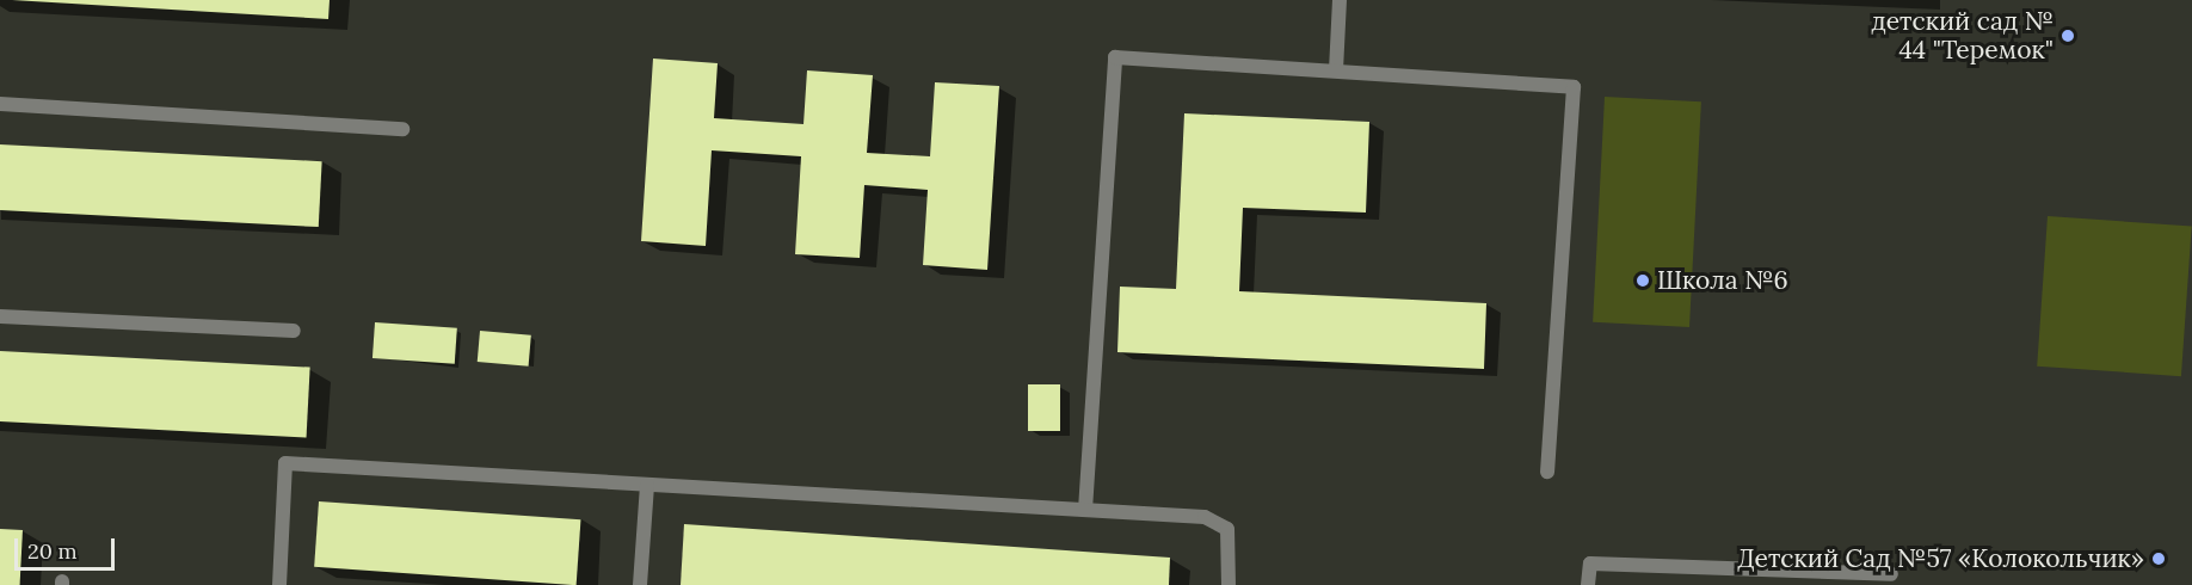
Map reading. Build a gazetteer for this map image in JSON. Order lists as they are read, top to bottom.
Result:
{
  "places": ["детский сад № 44 \"Теремок\"", "Школа №6", "Детский Сад №57 «Колокольчик»"],
  "scale_bar": "20 m"
}
